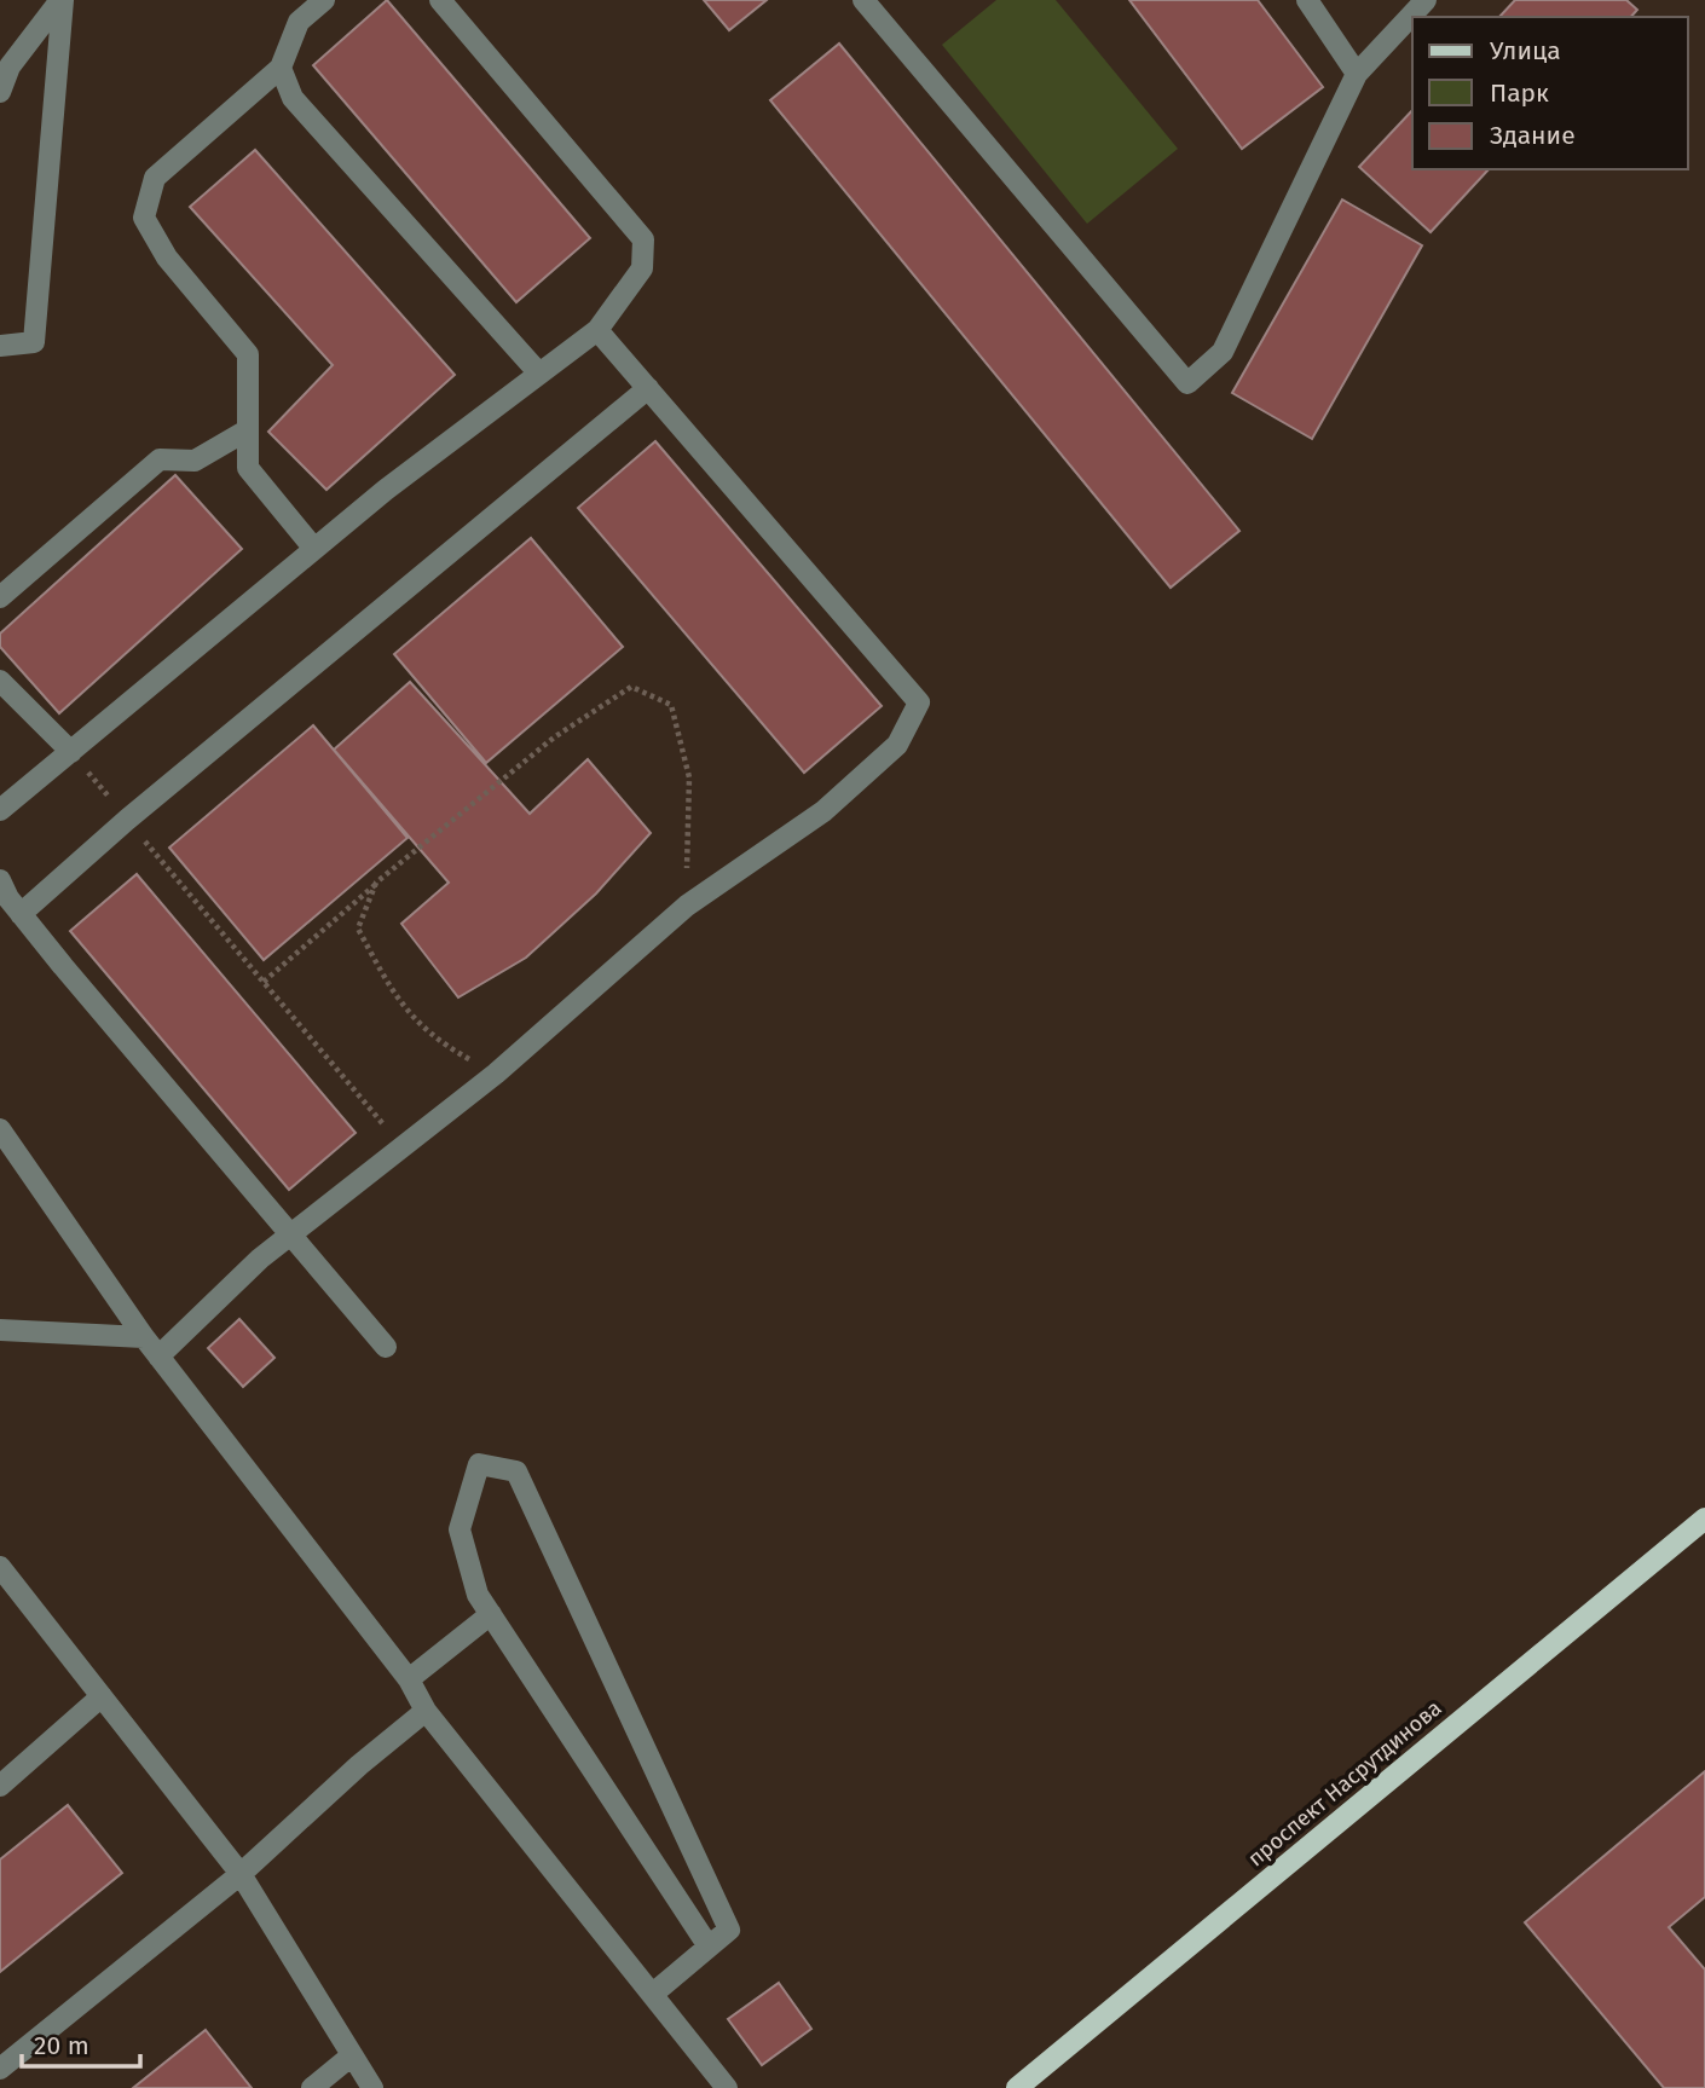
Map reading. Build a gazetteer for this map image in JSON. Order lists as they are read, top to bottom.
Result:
{
  "streets": {
    "main road": ["проспект Насрутдинова"]
  },
  "legend": ["Улица", "Парк", "Здание"],
  "scale_bar": "20 m"
}
